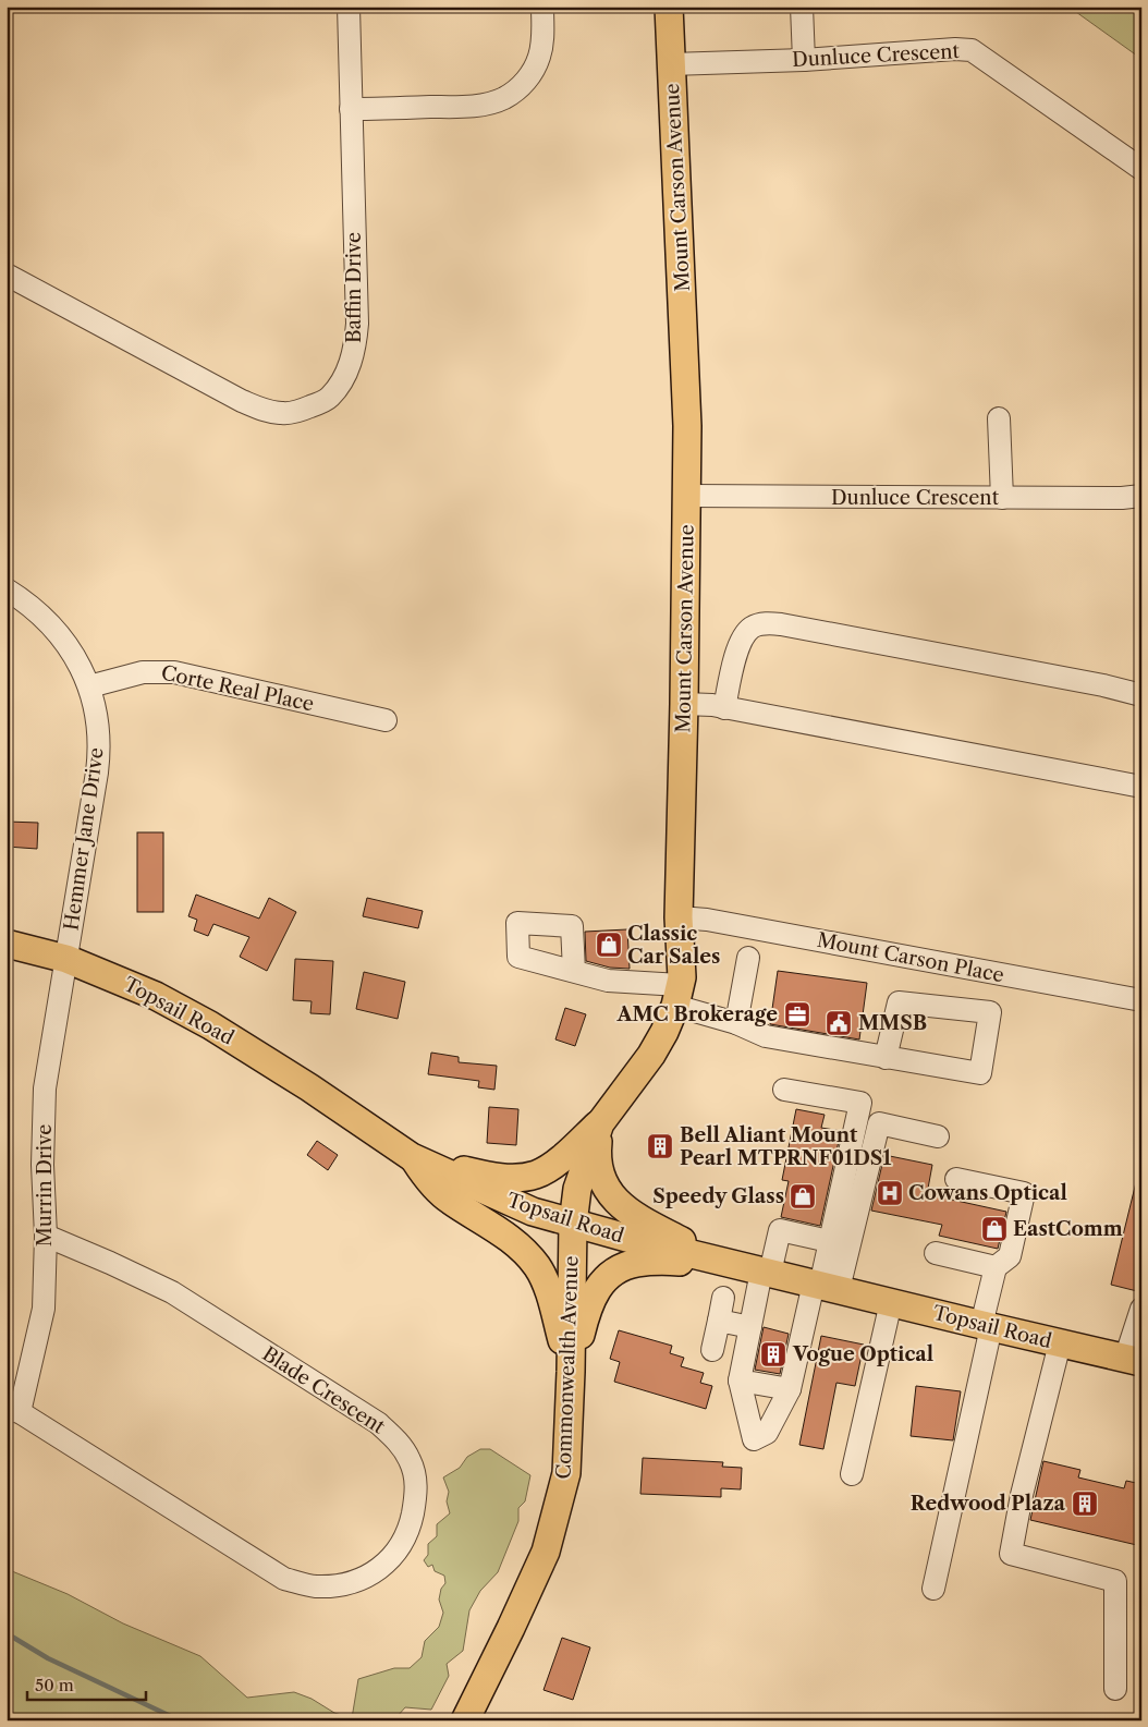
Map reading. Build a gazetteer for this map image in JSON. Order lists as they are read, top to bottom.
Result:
{
  "streets": {
    "main road": ["Mount Carson Avenue", "Topsail Road", "Commonwealth Avenue"],
    "street": [
      "Dunluce Crescent",
      "Baffin Drive",
      "Corte Real Place",
      "Hemmer Jane Drive",
      "Mount Carson Place",
      "Murrin Drive",
      "Blade Crescent"
    ]
  },
  "crossings": [
    ["Dunluce Crescent", "Mount Carson Avenue"],
    ["Mount Carson Avenue", "Mount Carson Place"],
    ["Mount Carson Avenue", "Topsail Road"],
    ["Mount Carson Avenue", "Commonwealth Avenue"],
    ["Corte Real Place", "Hemmer Jane Drive"],
    ["Hemmer Jane Drive", "Topsail Road"],
    ["Hemmer Jane Drive", "Murrin Drive"],
    ["Topsail Road", "Murrin Drive"],
    ["Topsail Road", "Commonwealth Avenue"],
    ["Murrin Drive", "Blade Crescent"]
  ],
  "places": {
    "shop": ["Classic Car Sales", "Speedy Glass", "EastComm"],
    "office": ["AMC Brokerage"],
    "public building": ["MMSB"],
    "building": ["Bell Aliant Mount Pearl MTPRNF01DS1", "Vogue Optical", "Redwood Plaza"],
    "hospital": ["Cowans Optical"]
  },
  "scale_bar": "50 m"
}
